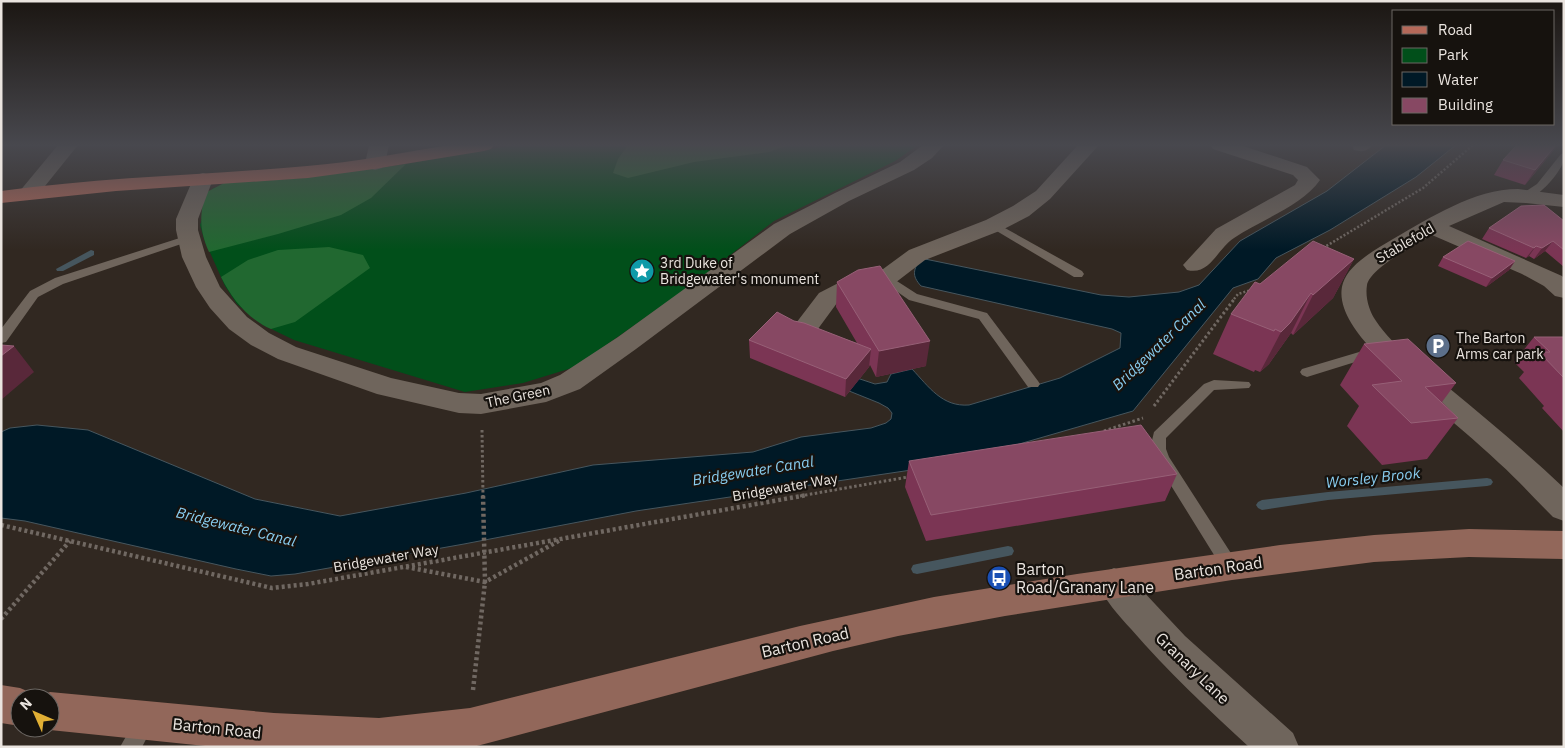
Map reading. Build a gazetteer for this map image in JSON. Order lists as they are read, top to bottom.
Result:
{
  "streets": {
    "main road": ["Barton Road"],
    "street": ["Stablefold", "The Green", "Granary Lane"],
    "path": ["Bridgewater Way"]
  },
  "crossings": [
    ["Barton Road", "Granary Lane"]
  ],
  "water": ["Bridgewater Canal", "Worsley Brook"],
  "places": {
    "place": ["3rd Duke of Bridgewater's monument"],
    "parking": ["The Barton Arms car park"],
    "bus stop": ["Barton Road/Granary Lane"]
  },
  "legend": [
    "Road",
    "Park",
    "Water",
    "Building"
  ],
  "north": "top left"
}
